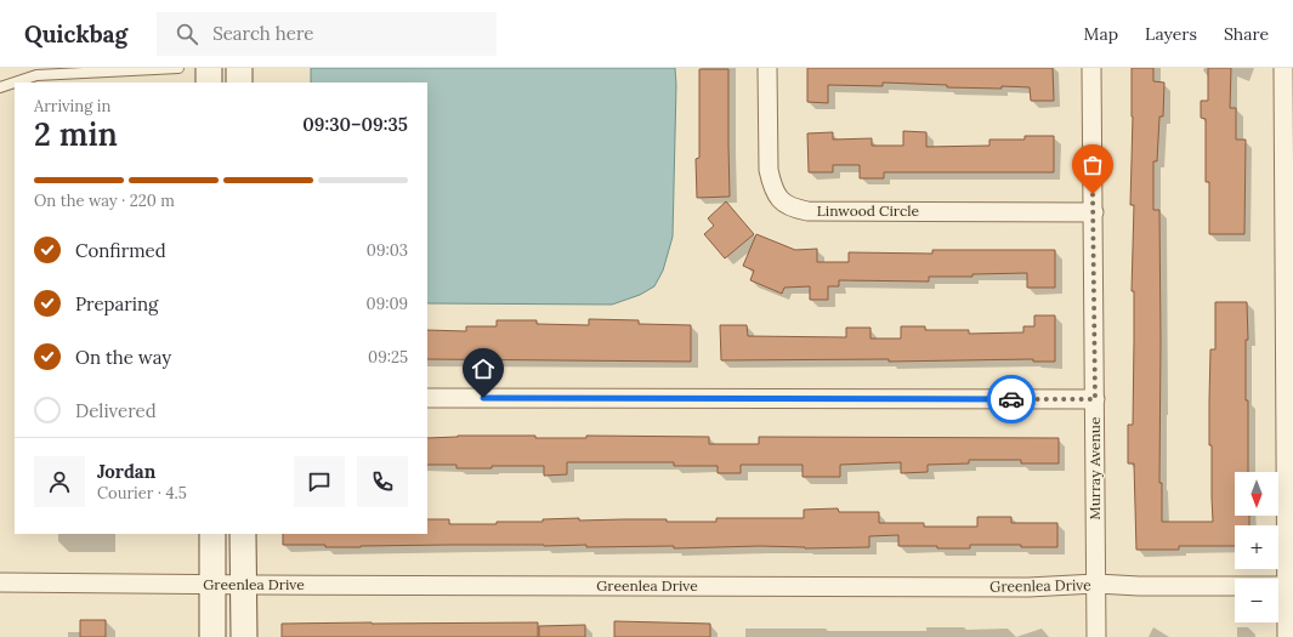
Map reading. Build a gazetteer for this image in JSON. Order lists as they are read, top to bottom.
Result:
{
  "streets": {
    "street": ["Linwood Circle", "Murray Avenue", "Greenlea Drive"]
  },
  "crossings": [
    ["Linwood Circle", "Murray Avenue"],
    ["Murray Avenue", "Greenlea Drive"]
  ],
  "north": "bottom",
  "page": {
    "header": "Quickbag",
    "search": "Search here",
    "nav": ["Map", "Layers", "Share"],
    "heading": ["2 min", "Arriving in", "09:30–09:35"],
    "panel": ["Jordan", "Courier · 4.5"],
    "bar": "On the way · 220 m",
    "list": [
      ["Confirmed", "09:03"],
      ["Preparing", "09:09"],
      ["On the way", "09:25"],
      "Delivered"
    ],
    "map_buttons": ["+", "−"]
  }
}
